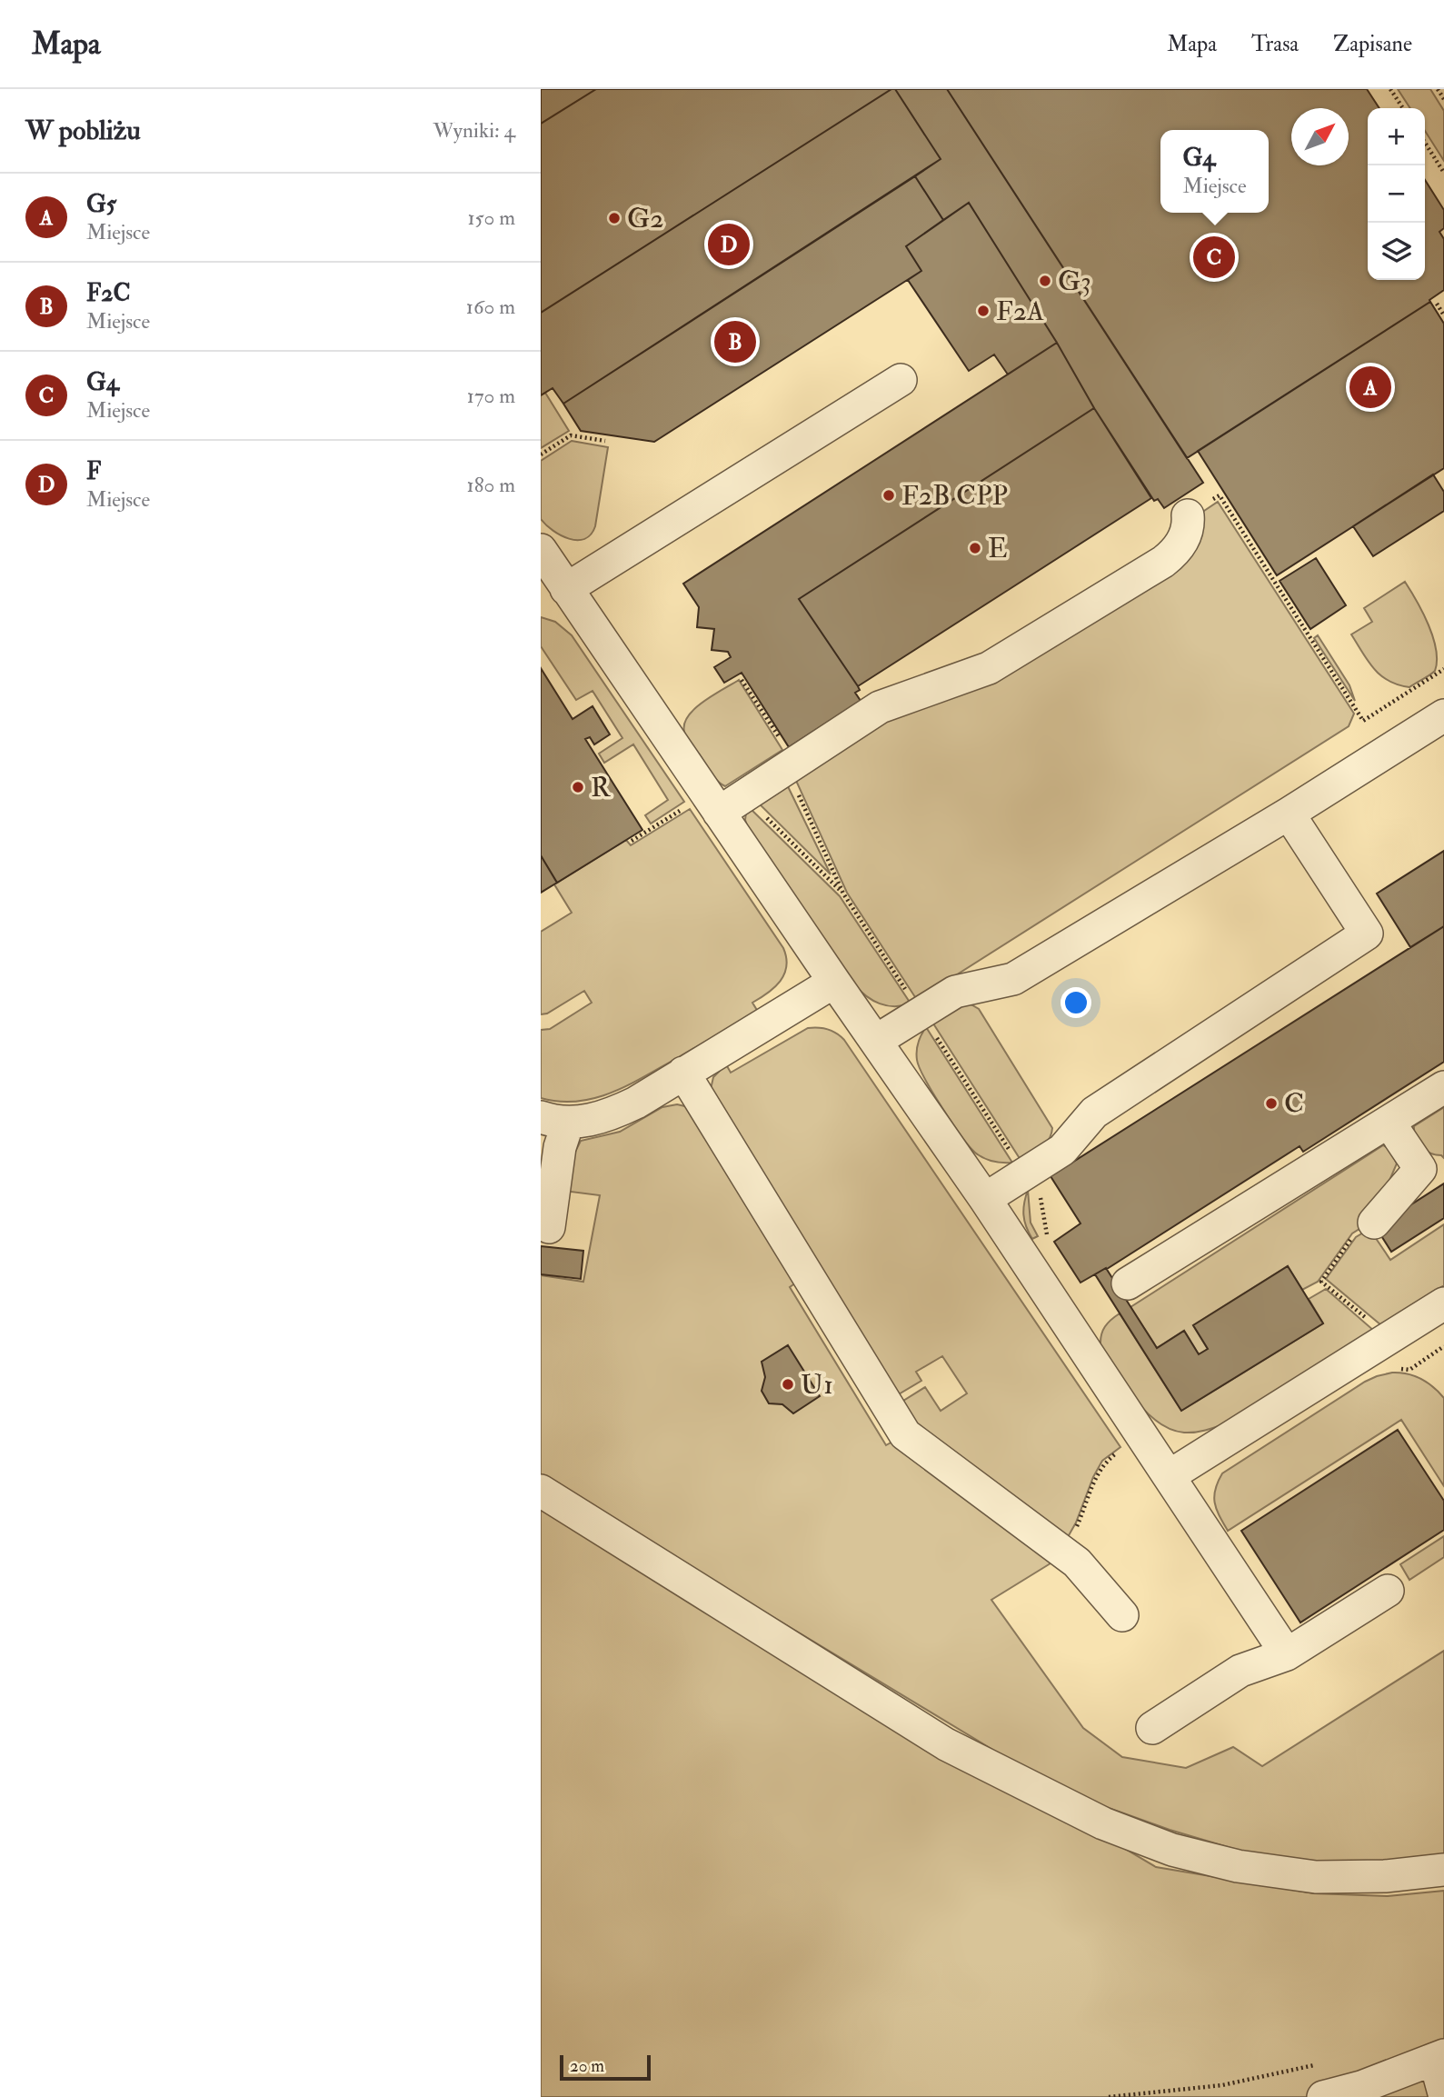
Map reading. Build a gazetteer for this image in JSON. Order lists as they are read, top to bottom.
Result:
{
  "places": [
    "G2",
    "G3",
    "F2A",
    "F2B CPP",
    "E",
    "R",
    "C",
    "U1"
  ],
  "scale_bar": "20 m",
  "north": "top right",
  "page": {
    "header": "Mapa",
    "nav": ["Mapa", "Trasa", "Zapisane"],
    "heading": ["W pobliżu", "Wyniki: 4"],
    "map_buttons": ["+", "−"],
    "popup": ["G4", "Miejsce"],
    "list": [
      {
        "mark": "A",
        "name": "G5",
        "note": "Miejsce",
        "value": "150 m"
      },
      {
        "mark": "B",
        "name": "F2C",
        "note": "Miejsce",
        "value": "160 m"
      },
      {
        "mark": "C",
        "name": "G4",
        "note": "Miejsce",
        "value": "170 m"
      },
      {
        "mark": "D",
        "name": "F",
        "note": "Miejsce",
        "value": "180 m"
      }
    ],
    "pins": [
      "D",
      "C",
      "B",
      "A"
    ],
    "scale": "20 m"
  }
}
